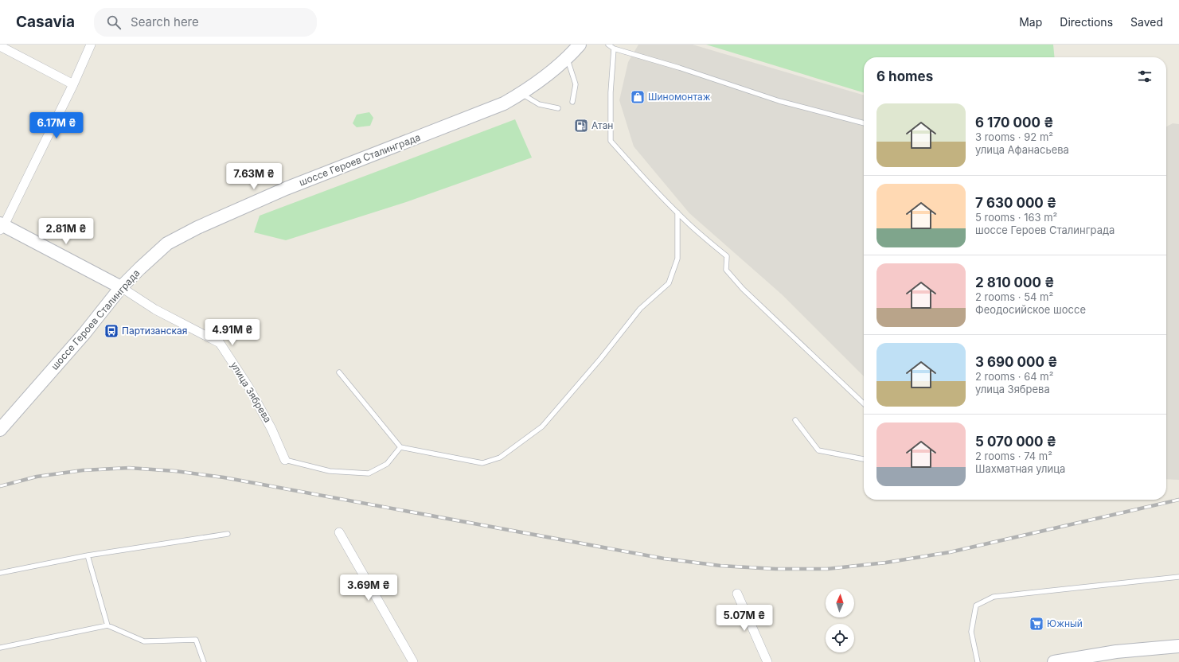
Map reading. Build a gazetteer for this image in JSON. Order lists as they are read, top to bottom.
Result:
{
  "streets": {
    "main road": ["шоссе Героев Сталинграда"],
    "street": ["улица Зябрева"]
  },
  "crossings": [
    ["шоссе Героев Сталинграда", "улица Зябрева"]
  ],
  "places": {
    "shop": ["Шиномонтаж"],
    "fuel station": ["Атан"],
    "bus stop": ["Партизанская"],
    "supermarket": ["Южный"]
  },
  "north": "top",
  "page": {
    "header": "Casavia",
    "search": "Search here",
    "nav": ["Map", "Directions", "Saved"],
    "heading": "6 homes",
    "list": [
      {
        "name": "6 170 000 ₴",
        "note": "3 rooms · 92 m² · улица Афанасьева"
      },
      {
        "name": "7 630 000 ₴",
        "note": "5 rooms · 163 m² · шоссе Героев Сталинграда"
      },
      {
        "name": "2 810 000 ₴",
        "note": "2 rooms · 54 m² · Феодосийское шоссе"
      },
      {
        "name": "3 690 000 ₴",
        "note": "2 rooms · 64 m² · улица Зябрева"
      },
      {
        "name": "5 070 000 ₴",
        "note": "2 rooms · 74 m² · Шахматная улица"
      }
    ],
    "price": [
      "6.17M ₴",
      "7.63M ₴",
      "2.81M ₴",
      "4.91M ₴",
      "3.69M ₴",
      "5.07M ₴"
    ]
  }
}
